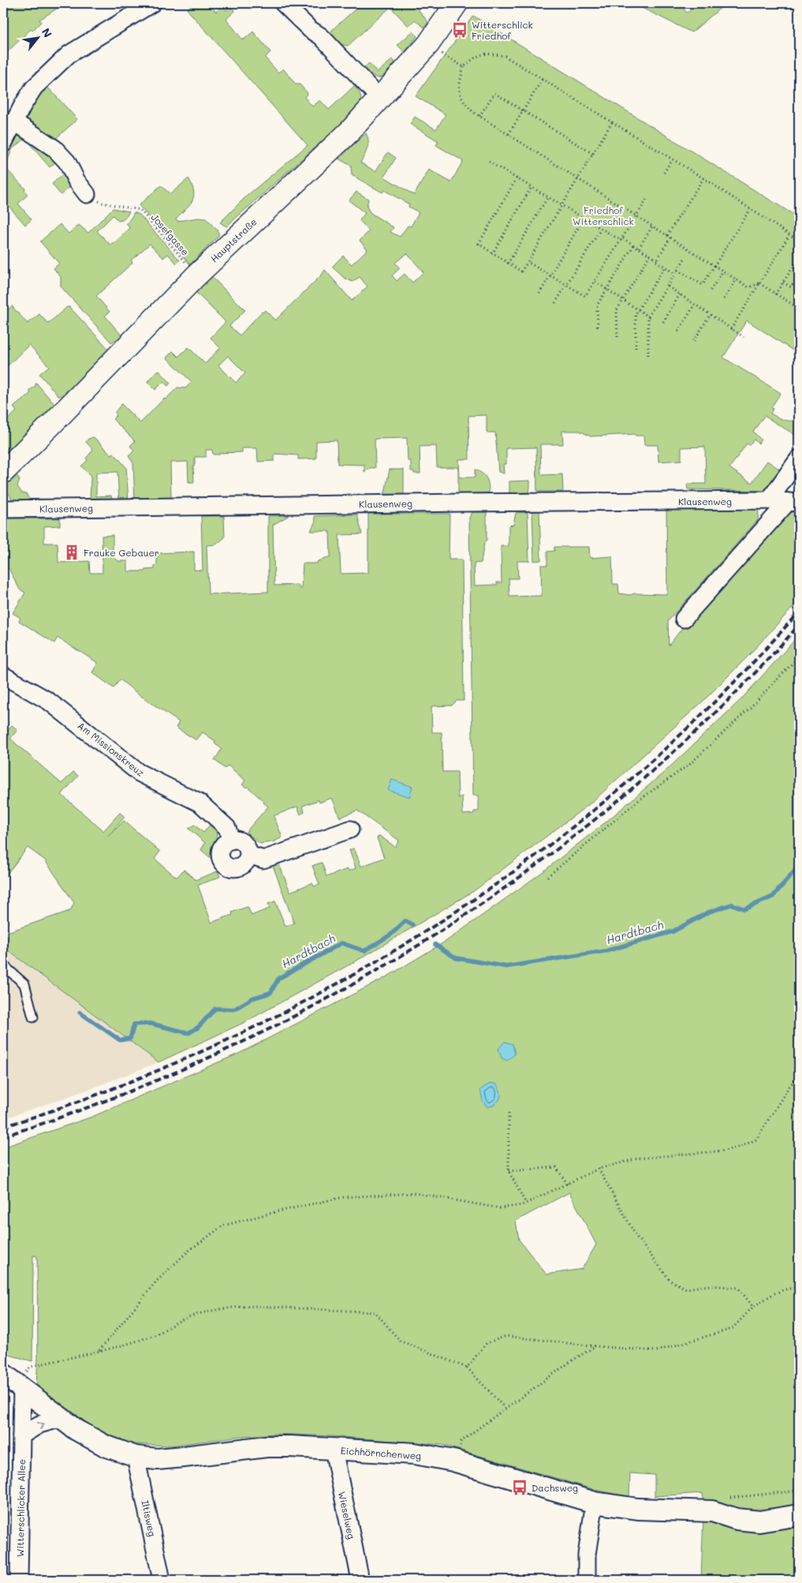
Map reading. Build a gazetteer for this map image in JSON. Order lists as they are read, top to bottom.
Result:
{
  "streets": {
    "main road": ["Hauptstraße"],
    "street": [
      "Klausenweg",
      "Am Missionskreuz",
      "Eichhörnchenweg",
      "Witterschlicker Allee",
      "Wieselweg",
      "Iltisweg"
    ],
    "path": ["Josefgasse"]
  },
  "crossings": [
    ["Josefgasse", "Hauptstraße"],
    ["Eichhörnchenweg", "Witterschlicker Allee"],
    ["Eichhörnchenweg", "Wieselweg"],
    ["Eichhörnchenweg", "Iltisweg"]
  ],
  "water": ["Hardtbach"],
  "parks": ["Friedhof Witterschlick"],
  "places": {
    "bus stop": ["Witterschlick Friedhof", "Dachsweg"],
    "building": ["Frauke Gebauer"]
  },
  "north": "top right"
}
